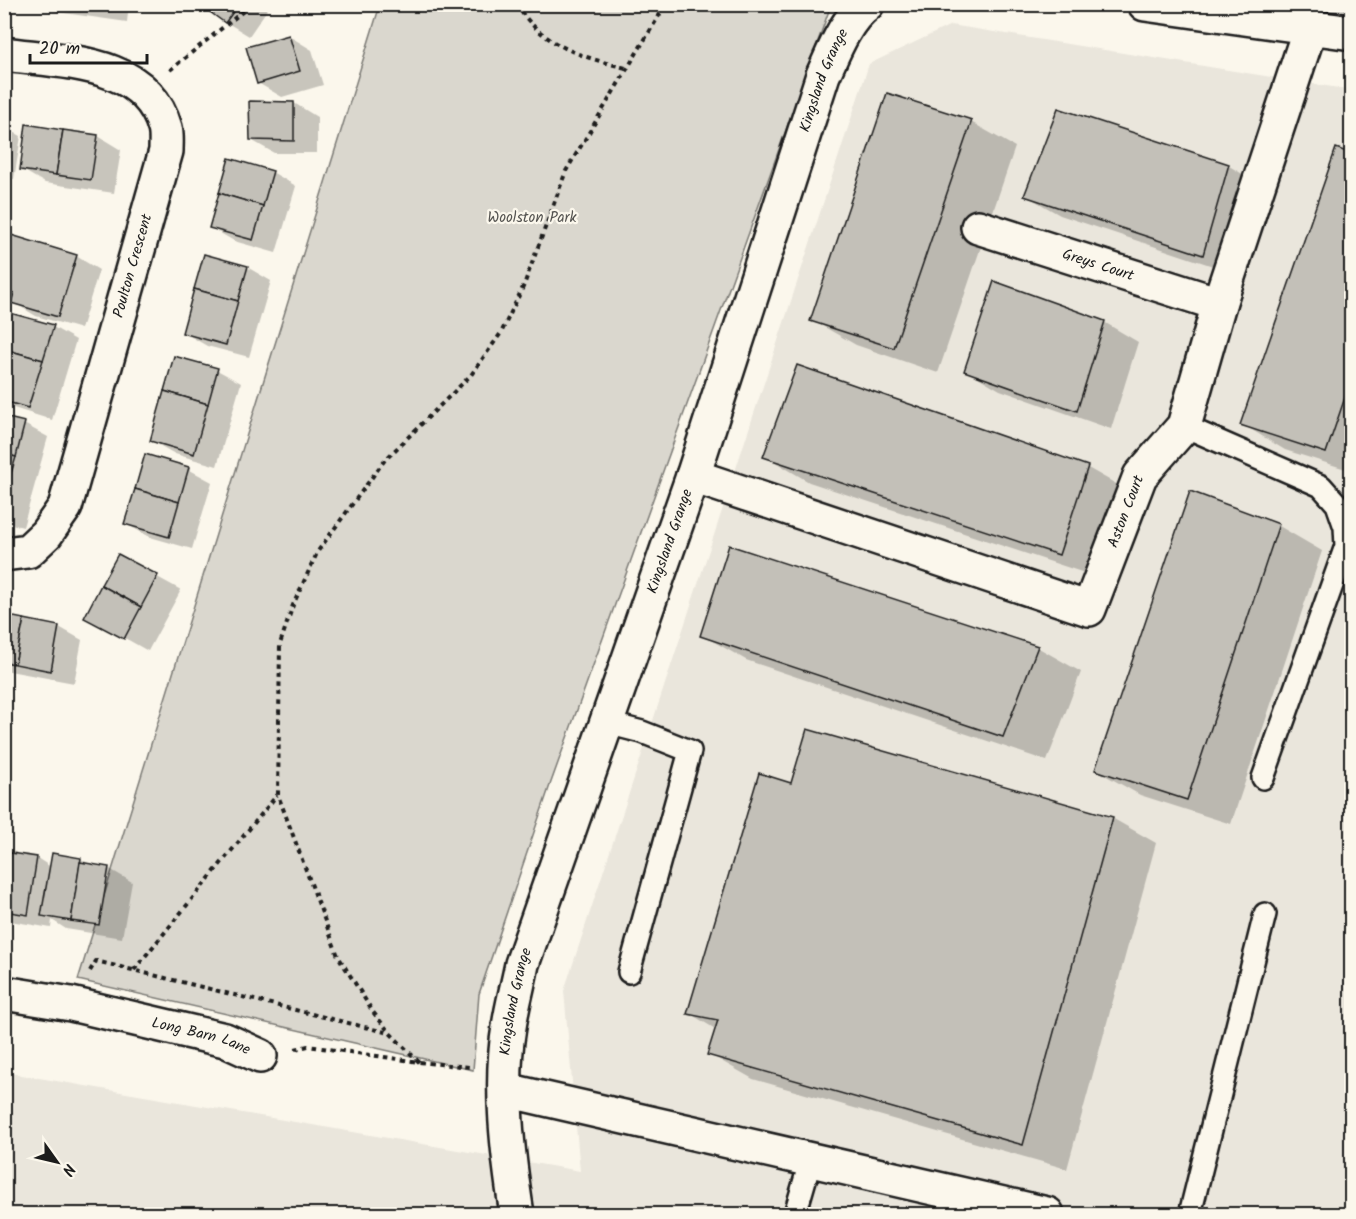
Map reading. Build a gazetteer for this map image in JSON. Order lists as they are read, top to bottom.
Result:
{
  "streets": {
    "street": [
      "Kingsland Grange",
      "Poulton Crescent",
      "Greys Court",
      "Aston Court",
      "Long Barn Lane"
    ]
  },
  "crossings": [
    ["Kingsland Grange", "Aston Court"],
    ["Kingsland Grange", "Long Barn Lane"],
    ["Greys Court", "Aston Court"]
  ],
  "parks": ["Woolston Park"],
  "scale_bar": "20 m",
  "north": "bottom right"
}
